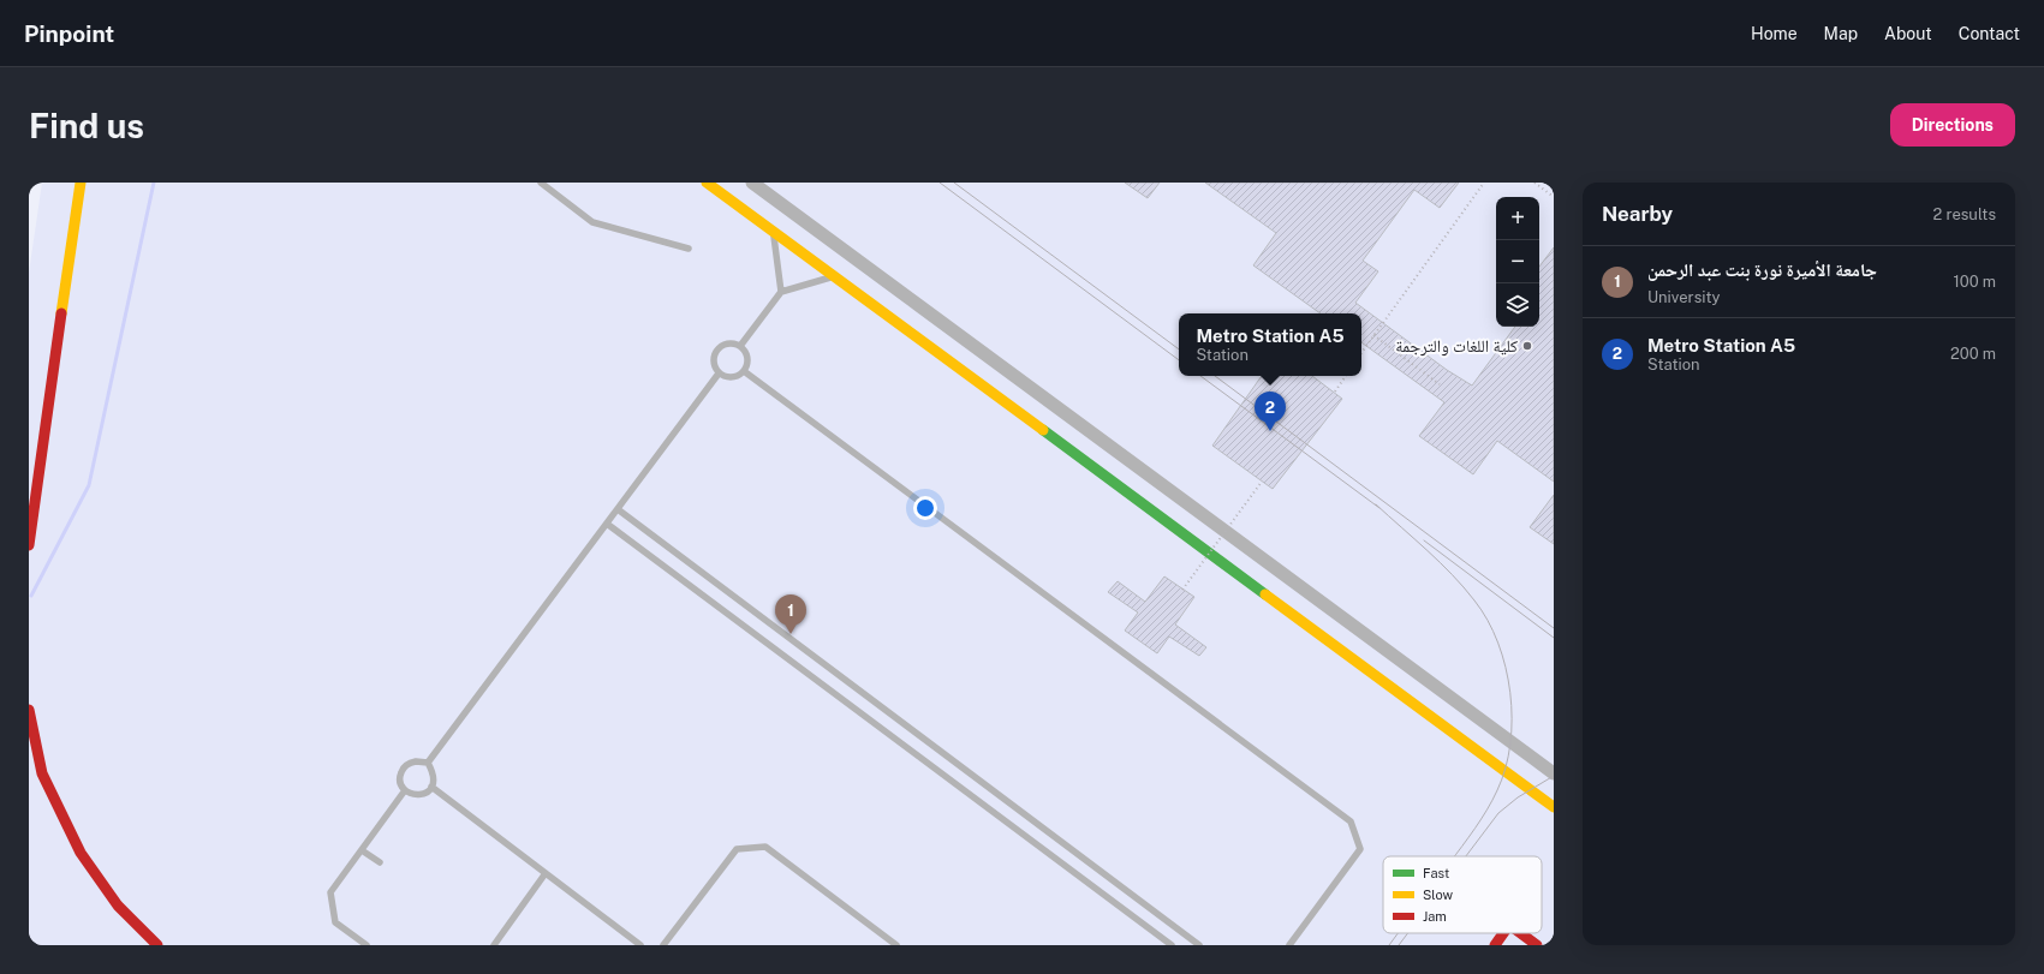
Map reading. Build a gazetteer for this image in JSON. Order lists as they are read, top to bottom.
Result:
{
  "places": ["كلية اللغات والترجمة"],
  "legend": ["Fast", "Slow", "Jam"],
  "page": {
    "header": "Pinpoint",
    "nav": [
      "Home",
      "Map",
      "About",
      "Contact"
    ],
    "buttons": "Directions",
    "title": "Find us",
    "heading": ["Nearby", "2 results"],
    "map_buttons": ["+", "−"],
    "list": [
      {
        "mark": "1",
        "name": "جامعة الأميرة نورة بنت عبد الرحمن",
        "note": "University",
        "value": "100 m"
      },
      {
        "mark": "2",
        "name": "Metro Station A5",
        "note": "Station",
        "value": "200 m"
      }
    ],
    "popup": ["Metro Station A5", "Station"],
    "pins": ["2", "1"]
  }
}
